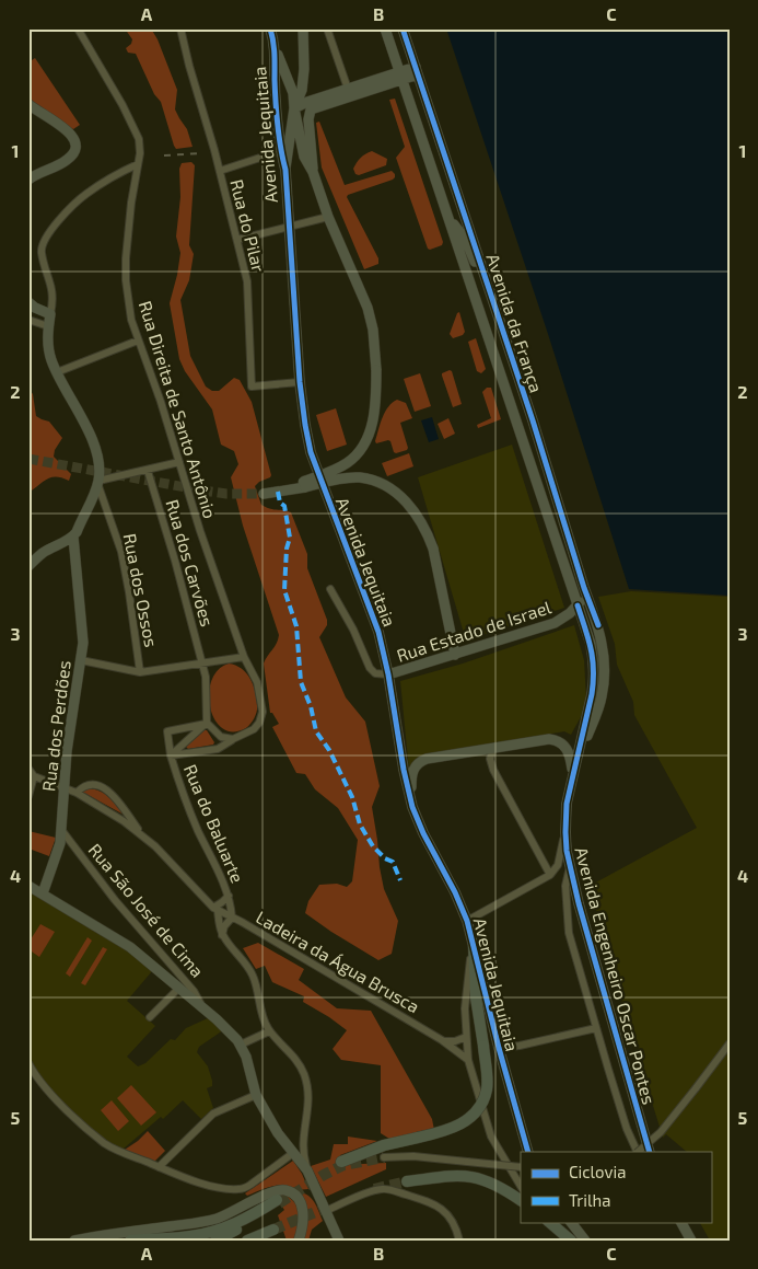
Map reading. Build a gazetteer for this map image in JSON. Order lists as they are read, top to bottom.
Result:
{
  "streets": {
    "main road": [
      "Avenida Jequitaia",
      "Avenida da França",
      "Rua Estado de Israel",
      "Rua dos Perdões",
      "Avenida Engenheiro Oscar Pontes"
    ],
    "street": [
      "Rua do Pilar",
      "Rua Direita de Santo Antônio",
      "Rua dos Carvões",
      "Rua dos Ossos",
      "Rua do Baluarte",
      "Rua São José de Cima",
      "Ladeira da Água Brusca"
    ]
  },
  "crossings": [
    ["Avenida Jequitaia", "Rua do Pilar"],
    ["Avenida Jequitaia", "Rua Estado de Israel"],
    ["Avenida da França", "Rua Estado de Israel"],
    ["Avenida da França", "Avenida Engenheiro Oscar Pontes"],
    ["Rua Direita de Santo Antônio", "Rua do Baluarte"],
    ["Rua dos Carvões", "Rua do Baluarte"],
    ["Rua dos Perdões", "Rua São José de Cima"],
    ["Rua do Baluarte", "Ladeira da Água Brusca"]
  ],
  "legend": ["Ciclovia", "Trilha"],
  "grid": {
    "columns": ["A", "B", "C"],
    "rows": [
      "1",
      "2",
      "3",
      "4",
      "5"
    ]
  }
}
